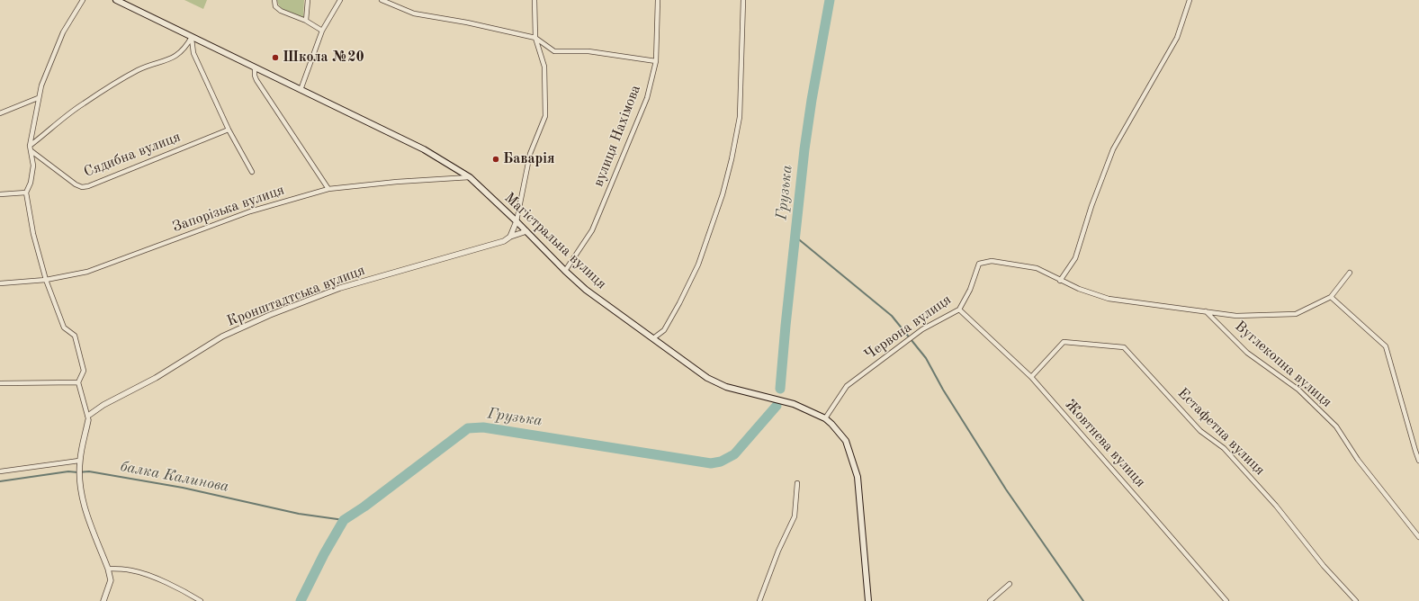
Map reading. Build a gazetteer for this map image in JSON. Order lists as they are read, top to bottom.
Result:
{
  "streets": {
    "main road": ["Магістральна вулиця"],
    "street": [
      "вулиця Нахімова",
      "Сядибна вулиця",
      "Запорізька вулиця",
      "Кронштадтська вулиця",
      "Червона вулиця",
      "Вуглекопна вулиця",
      "Естафетна вулиця",
      "Жовтнева вулиця"
    ]
  },
  "crossings": [
    ["вулиця Нахімова", "Магістральна вулиця"],
    ["Запорізька вулиця", "Магістральна вулиця"],
    ["Магістральна вулиця", "Кронштадтська вулиця"],
    ["Магістральна вулиця", "Червона вулиця"],
    ["Червона вулиця", "Жовтнева вулиця"],
    ["Естафетна вулиця", "Жовтнева вулиця"]
  ],
  "water": ["Грузька", "балка Калинова"],
  "places": ["Школа №20", "Баварія"]
}
